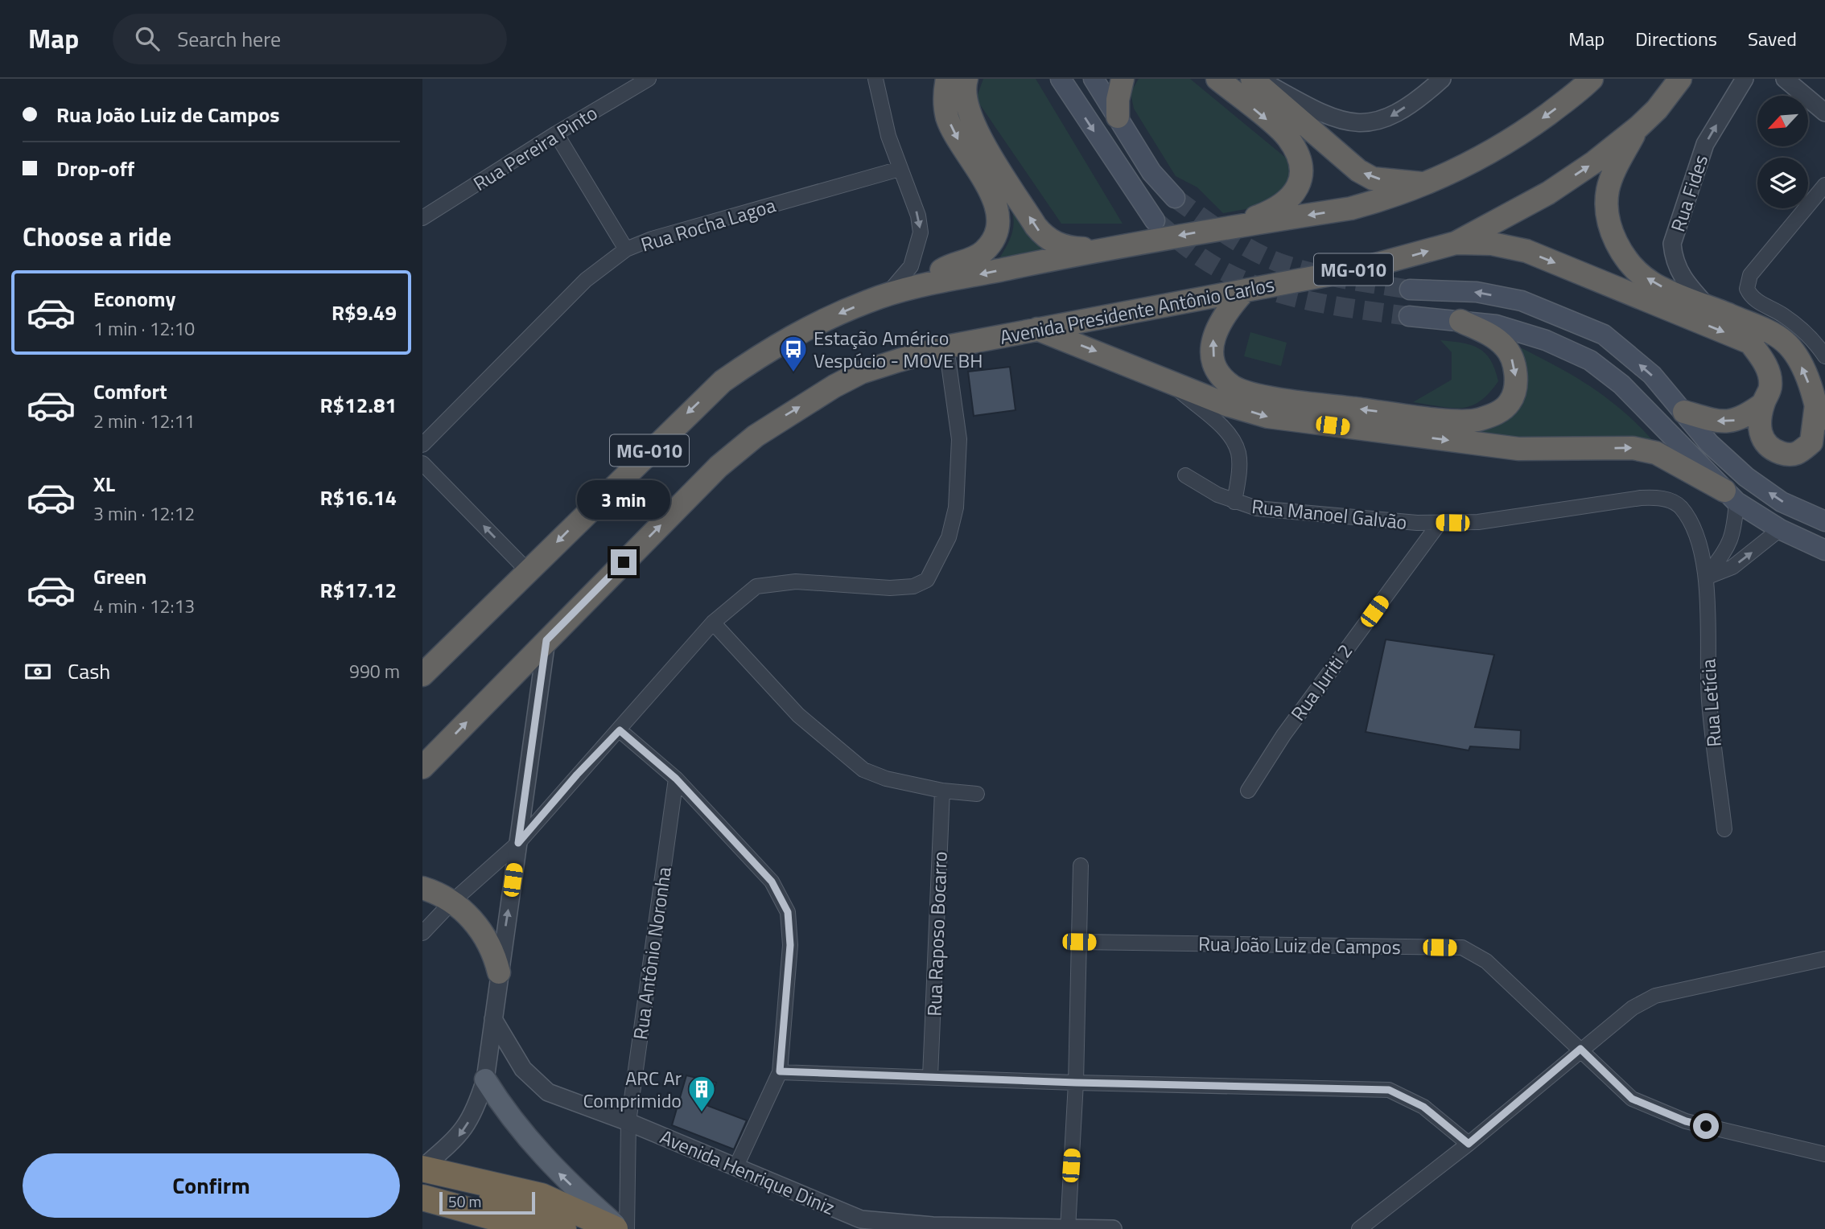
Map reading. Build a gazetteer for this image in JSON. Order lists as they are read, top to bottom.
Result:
{
  "streets": {
    "highway": ["MG-010", "Avenida Presidente Antônio Carlos"],
    "street": [
      "Rua Pereira Pinto",
      "Rua Fides",
      "Rua Rocha Lagoa",
      "Rua Manoel Galvão",
      "Rua Juriti 2",
      "Rua Letícia",
      "Rua Raposo Bocarro",
      "Rua João Luiz de Campos",
      "Rua Antônio Noronha",
      "Avenida Henrique Diniz"
    ]
  },
  "crossings": [
    ["Rua Manoel Galvão", "Rua Juriti 2"],
    ["Rua Manoel Galvão", "Rua Letícia"],
    ["Rua Antônio Noronha", "Avenida Henrique Diniz"]
  ],
  "one_way": ["Rua Fides"],
  "places": {
    "bus stop": ["Estação Américo Vespúcio - MOVE BH"],
    "building": ["ARC Ar Comprimido"]
  },
  "scale_bar": "50 m",
  "north": "bottom left",
  "page": {
    "header": "Map",
    "search": "Search here",
    "nav": ["Map", "Directions", "Saved"],
    "banner": ["Rua João Luiz de Campos", "Drop-off"],
    "heading": "Choose a ride",
    "list": [
      {
        "name": "Economy",
        "note": "1 min · 12:10",
        "value": "R$9.49"
      },
      {
        "name": "Comfort",
        "note": "2 min · 12:11",
        "value": "R$12.81"
      },
      {
        "name": "XL",
        "note": "3 min · 12:12",
        "value": "R$16.14"
      },
      {
        "name": "Green",
        "note": "4 min · 12:13",
        "value": "R$17.12"
      }
    ],
    "bubble": "3 min",
    "pay": ["Cash", "990 m"],
    "buttons": "Confirm",
    "scale": "50 m"
  }
}
